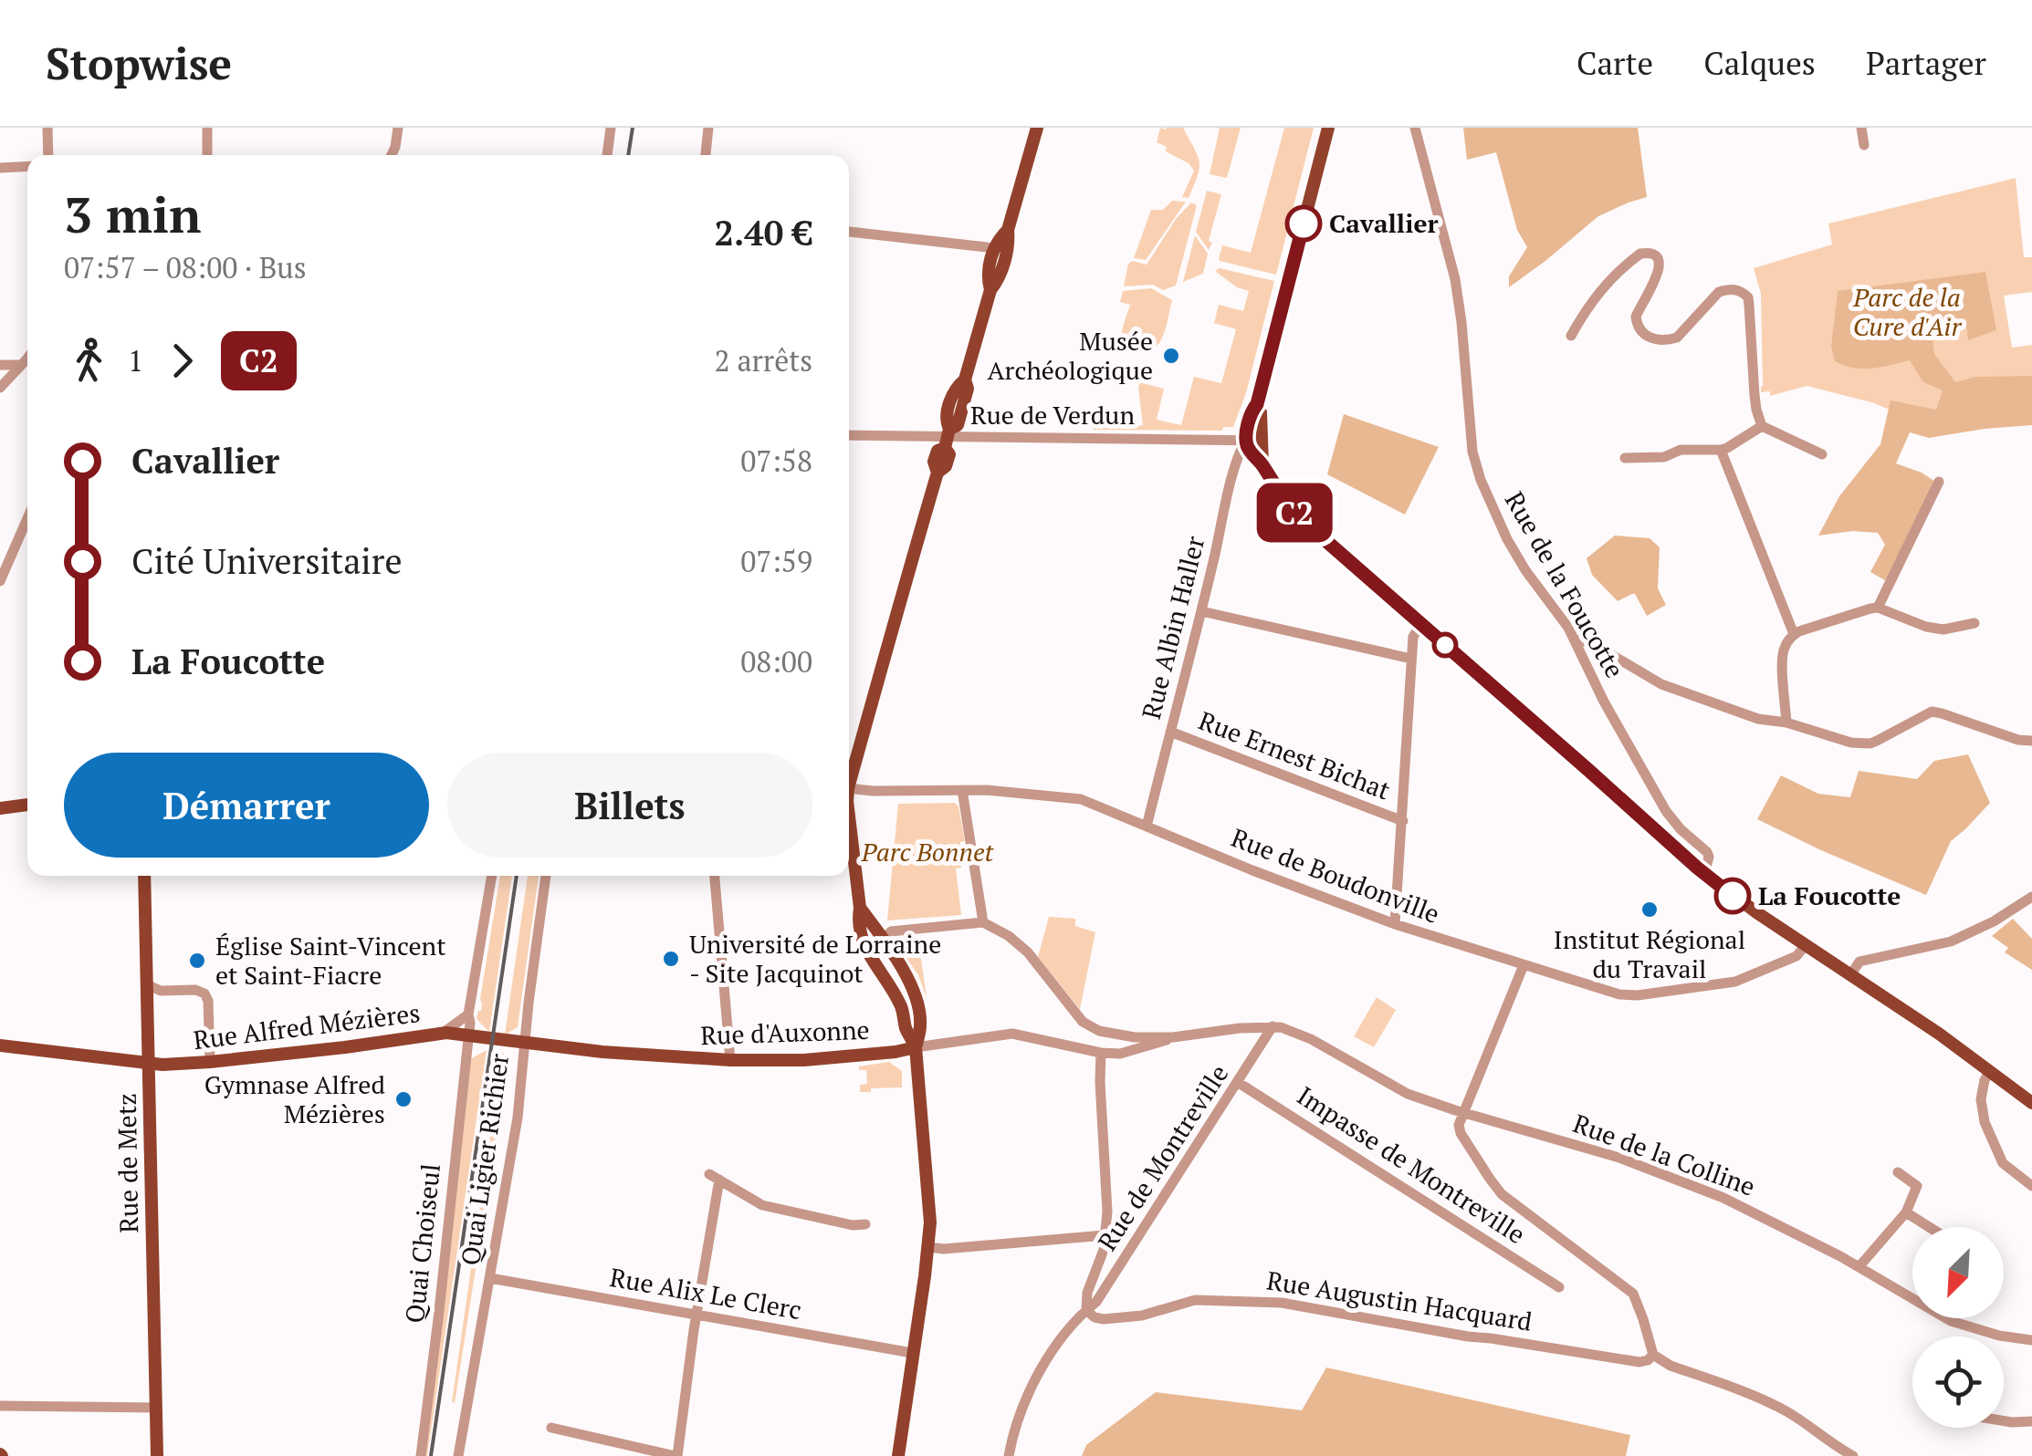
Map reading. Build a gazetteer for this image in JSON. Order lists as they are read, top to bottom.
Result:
{
  "streets": {
    "main road": ["Rue Alfred Mézières", "Rue d'Auxonne", "Rue de Metz"],
    "street": [
      "Rue de Verdun",
      "Rue de la Foucotte",
      "Rue Albin Haller",
      "Rue Ernest Bichat",
      "Rue de Boudonville",
      "Rue de la Colline",
      "Rue de Montreville",
      "Quai Ligier Richier",
      "Impasse de Montreville",
      "Quai Choiseul",
      "Rue Alix Le Clerc",
      "Rue Augustin Hacquard"
    ]
  },
  "crossings": [
    ["Rue de Verdun", "Rue Albin Haller"],
    ["Rue Albin Haller", "Rue Ernest Bichat"],
    ["Rue Albin Haller", "Rue de Boudonville"],
    ["Rue Alfred Mézières", "Rue d'Auxonne"],
    ["Rue Alfred Mézières", "Rue de Metz"],
    ["Rue Alfred Mézières", "Quai Choiseul"],
    ["Rue d'Auxonne", "Quai Ligier Richier"],
    ["Rue d'Auxonne", "Quai Choiseul"],
    ["Rue de la Colline", "Rue de Montreville"],
    ["Rue de Montreville", "Impasse de Montreville"],
    ["Rue de Montreville", "Rue Augustin Hacquard"],
    ["Quai Ligier Richier", "Rue Alix Le Clerc"]
  ],
  "parks": ["Parc de la Cure d'Air", "Parc Bonnet"],
  "places": [
    "Cavallier",
    "Musée Archéologique",
    "La Foucotte",
    "Institut Régional du Travail",
    "Université de Lorraine - Site Jacquinot",
    "Église Saint-Vincent et Saint-Fiacre",
    "Gymnase Alfred Mézières"
  ],
  "lines": ["bus line C2"],
  "north": "bottom left",
  "page": {
    "header": "Stopwise",
    "nav": ["Carte", "Calques", "Partager"],
    "on_map": "C2",
    "heading": ["3 min", "07:57 – 08:00 · Bus", "2.40 €"],
    "legs": ["1", "C2", "2 arrêts"],
    "list": [
      {
        "name": "Cavallier",
        "value": "07:58"
      },
      {
        "name": "Cité Universitaire",
        "value": "07:59"
      },
      {
        "name": "La Foucotte",
        "value": "08:00"
      }
    ],
    "buttons": ["Démarrer", "Billets"]
  }
}
